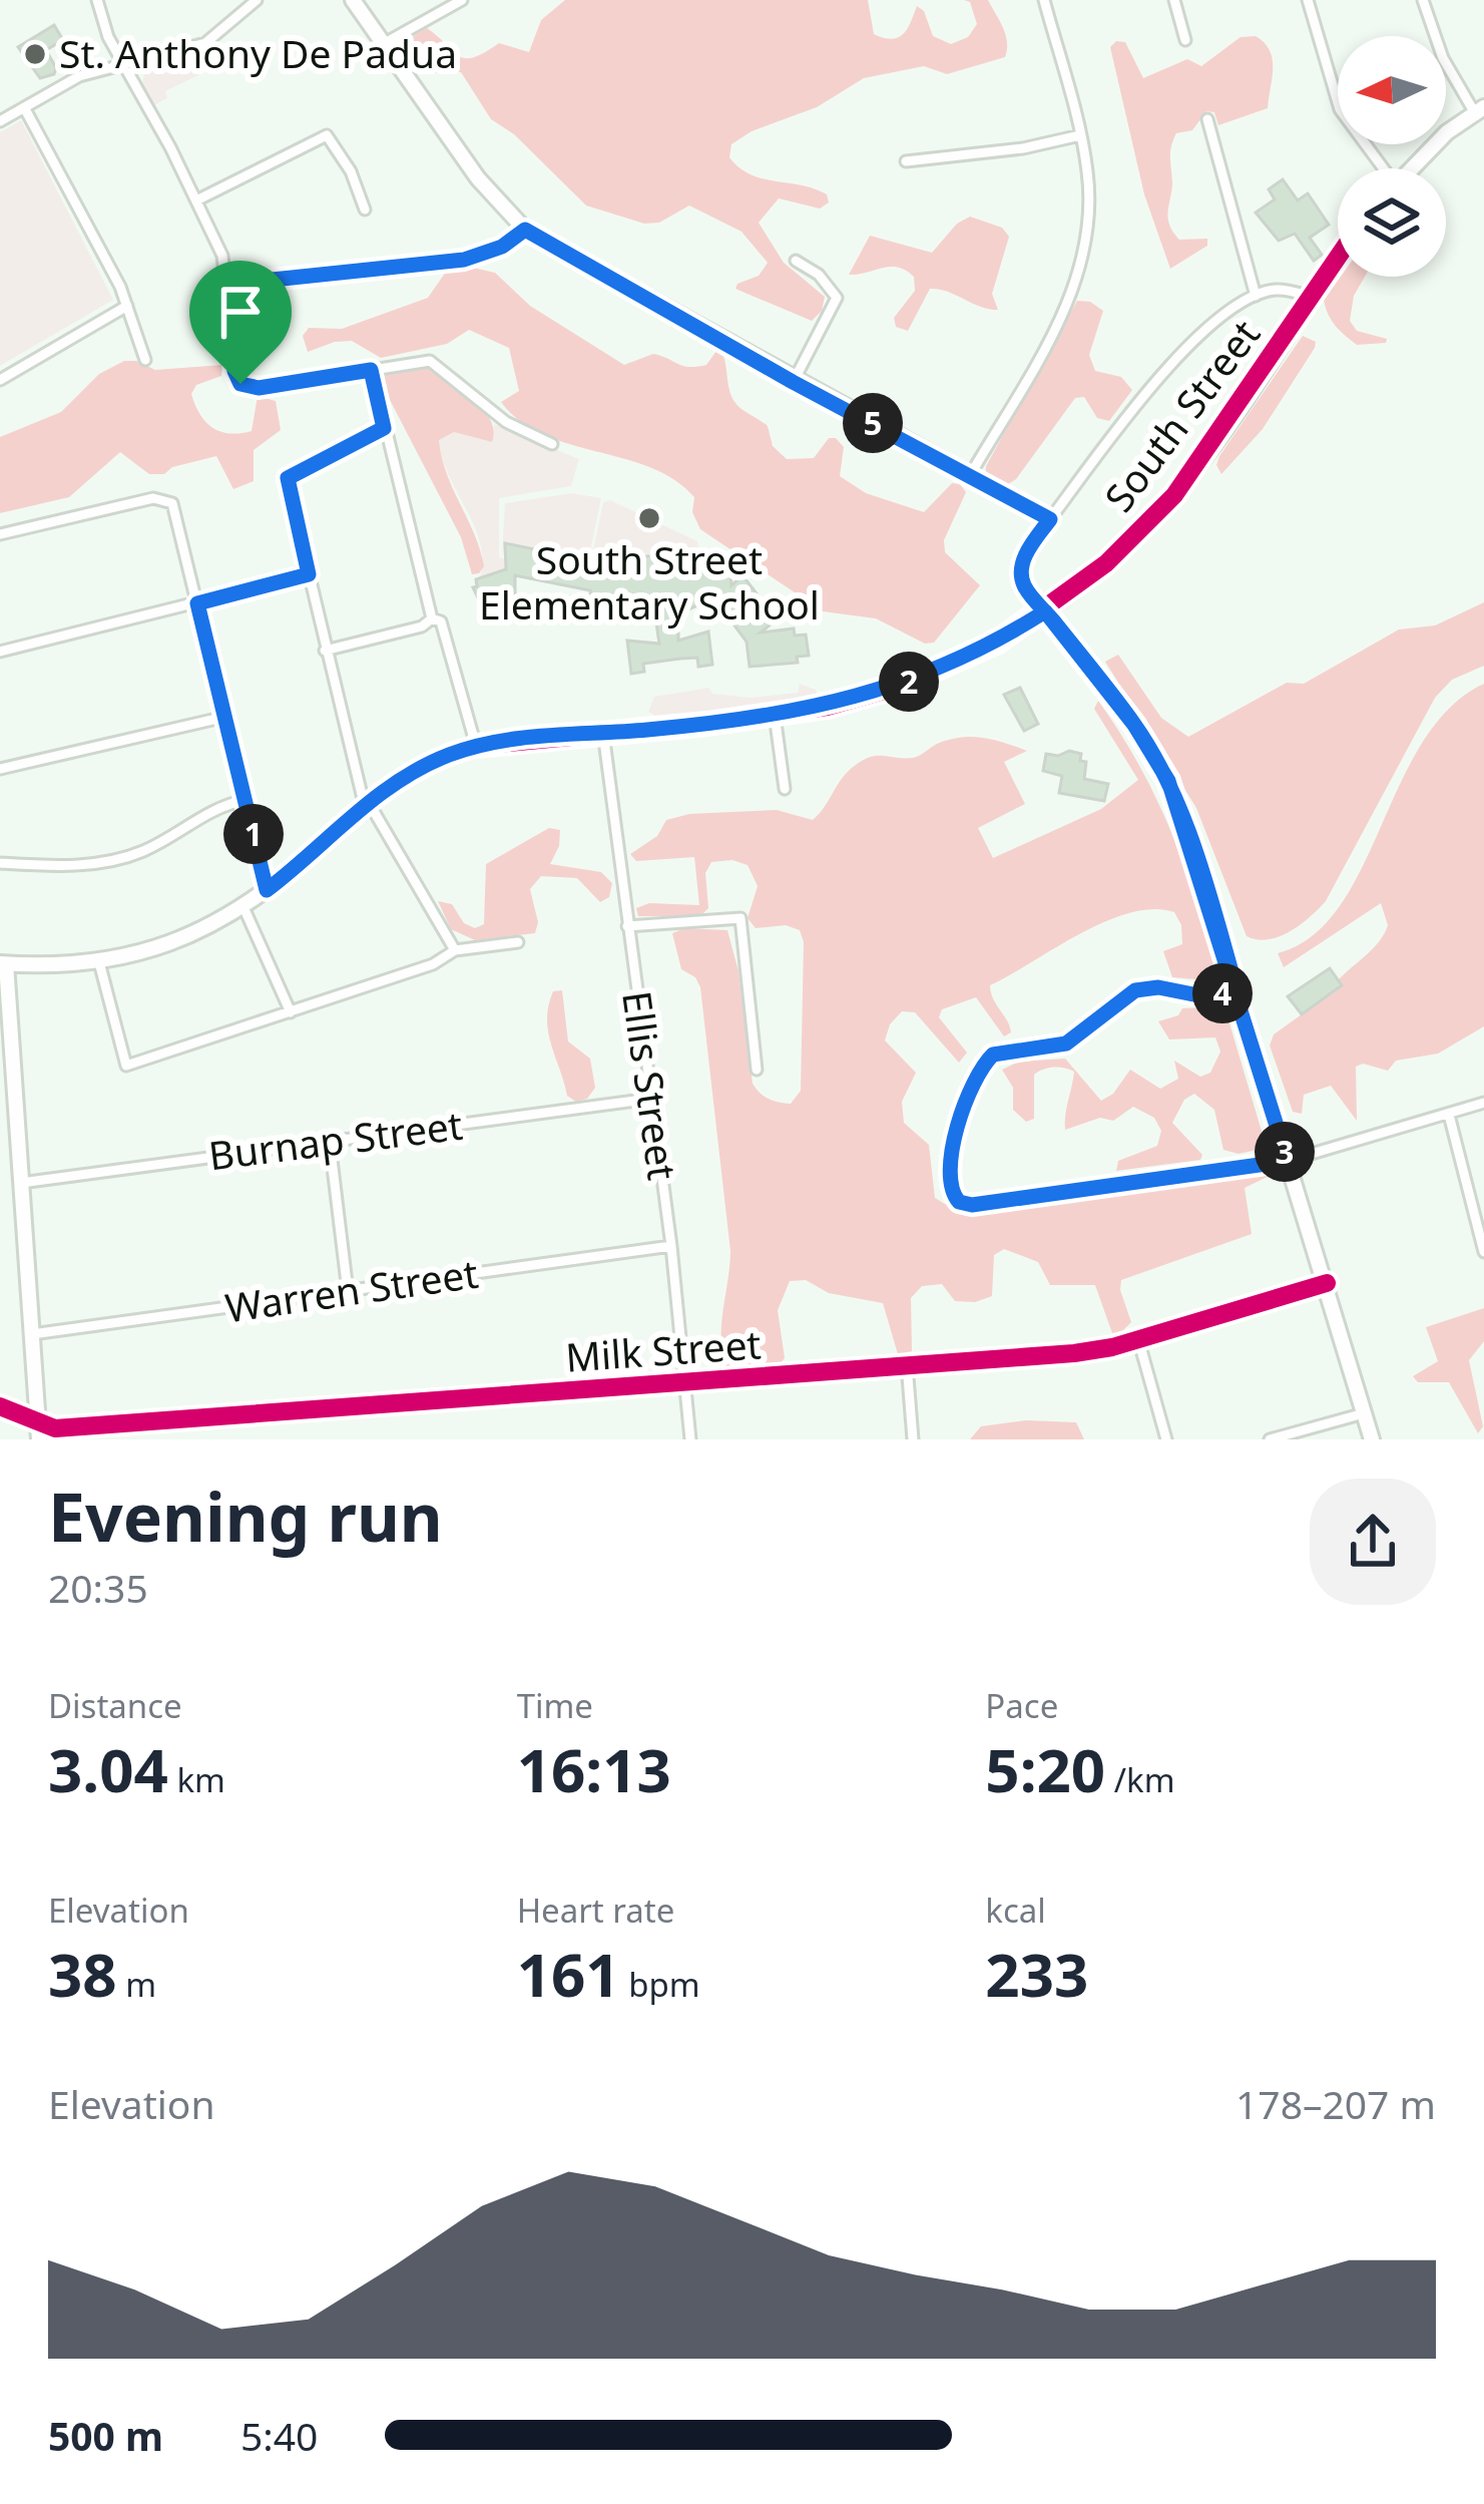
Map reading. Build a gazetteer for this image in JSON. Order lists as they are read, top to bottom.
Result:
{
  "streets": {
    "main road": ["South Street"],
    "street": [
      "Ellis Street",
      "Burnap Street",
      "Warren Street",
      "Milk Street"
    ]
  },
  "crossings": [
    ["South Street", "Ellis Street"],
    ["Ellis Street", "Burnap Street"],
    ["Ellis Street", "Warren Street"],
    ["Ellis Street", "Milk Street"]
  ],
  "places": ["St. Anthony De Padua", "South Street Elementary School"],
  "north": "left",
  "page": {
    "pins": [
      "5",
      "2",
      "1",
      "4",
      "3"
    ],
    "heading": ["Evening run", "20:35"],
    "stats": [
      ["Distance", "3.04 km"],
      ["Time", "16:13"],
      ["Pace", "5:20 /km"],
      ["Elevation", "38 m"],
      ["Heart rate", "161 bpm"],
      ["kcal", "233"]
    ],
    "chart": ["Elevation", "178–207 m"],
    "list": [
      {
        "name": "500 m",
        "note": "5:40"
      }
    ]
  }
}
